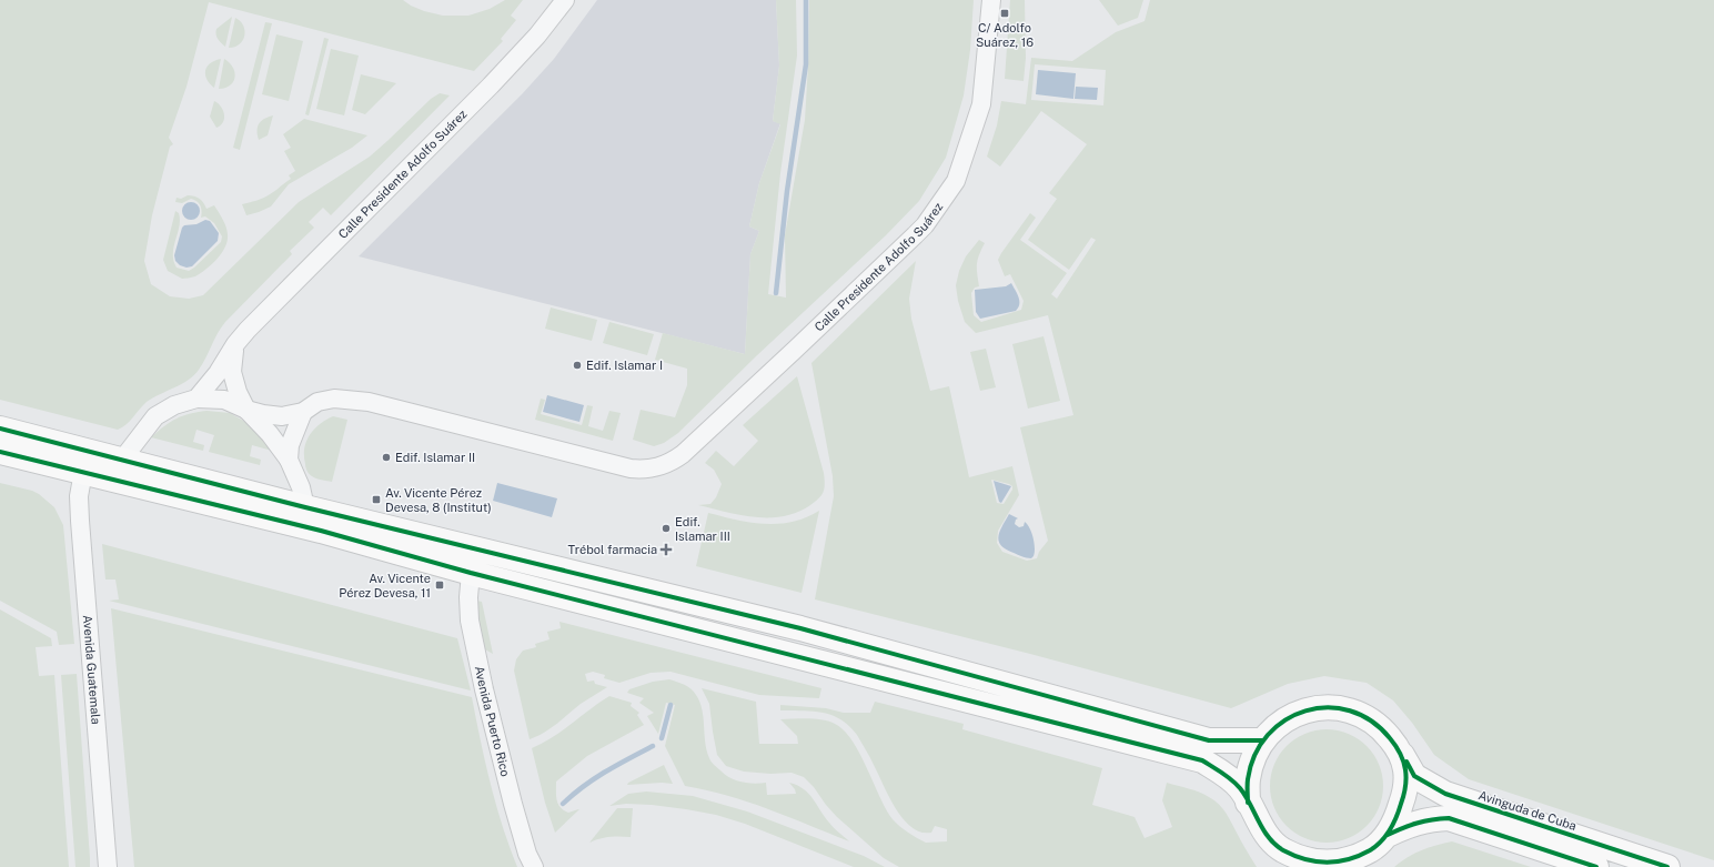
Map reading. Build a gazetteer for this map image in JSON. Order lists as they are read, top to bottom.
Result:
{
  "streets": {
    "main road": ["Avinguda de Cuba"],
    "street": ["Calle Presidente Adolfo Suárez", "Avenida Guatemala", "Avenida Puerto Rico"]
  },
  "places": {
    "transit": ["C/ Adolfo Suárez, 16", "Av. Vicente Pérez Devesa, 8 (Institut)", "Av. Vicente Pérez Devesa, 11"],
    "other": ["Edif. Islamar I", "Edif. Islamar II", "Edif. Islamar III"],
    "health": ["Trébol farmacia"]
  }
}
